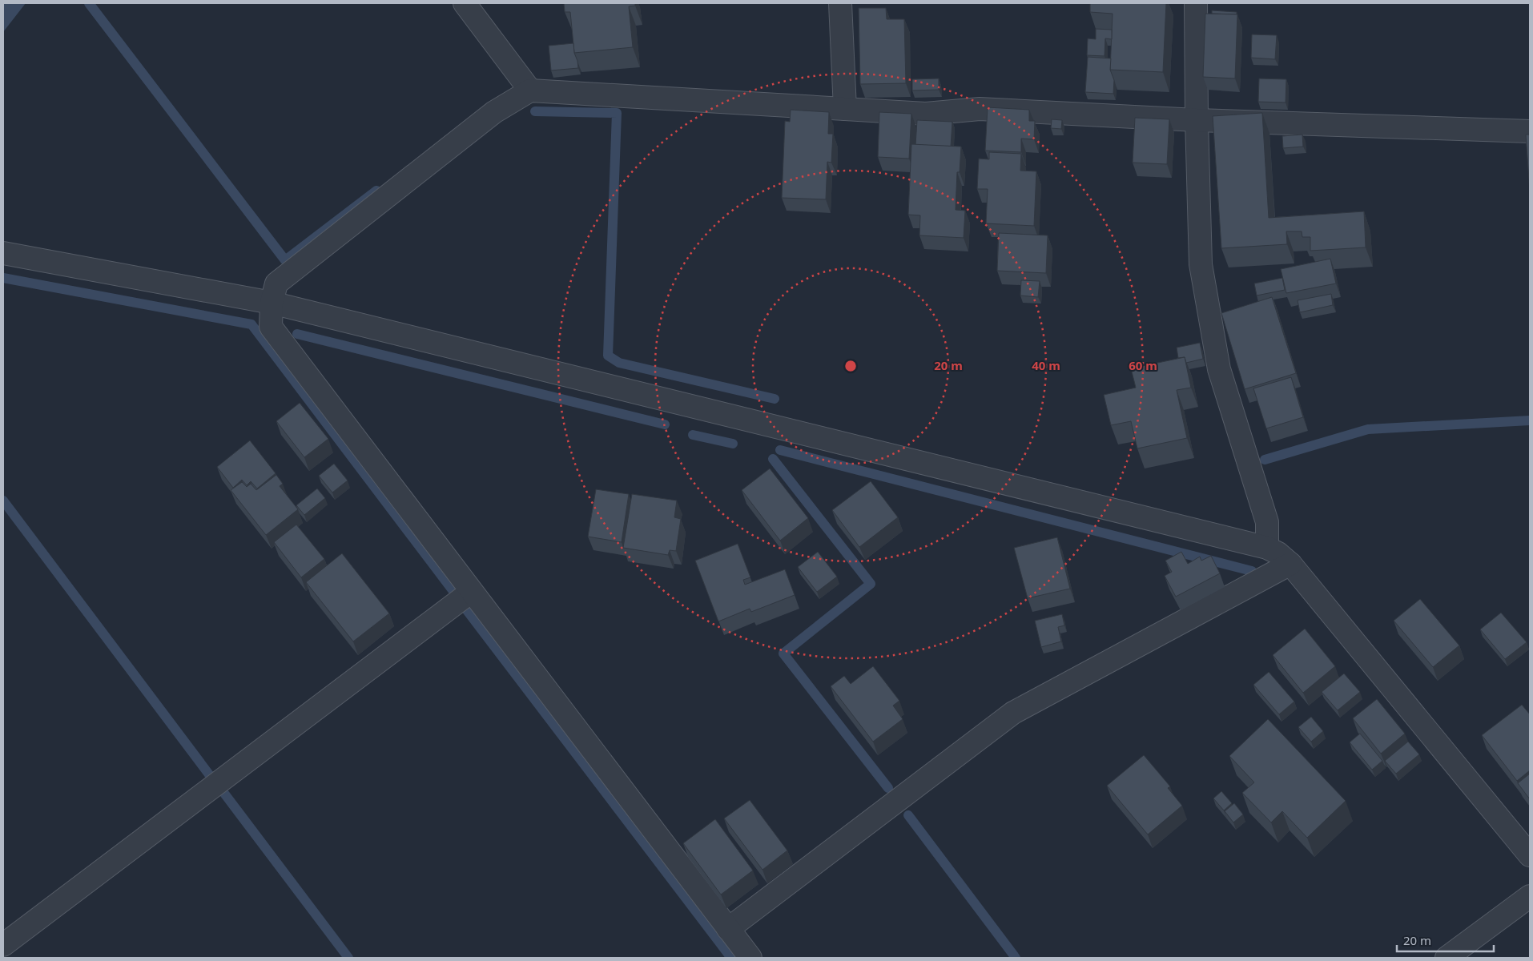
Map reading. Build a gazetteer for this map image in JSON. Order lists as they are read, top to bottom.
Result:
{
  "scale_bar": "20 m",
  "rings": ["20 m", "40 m", "60 m"]
}
